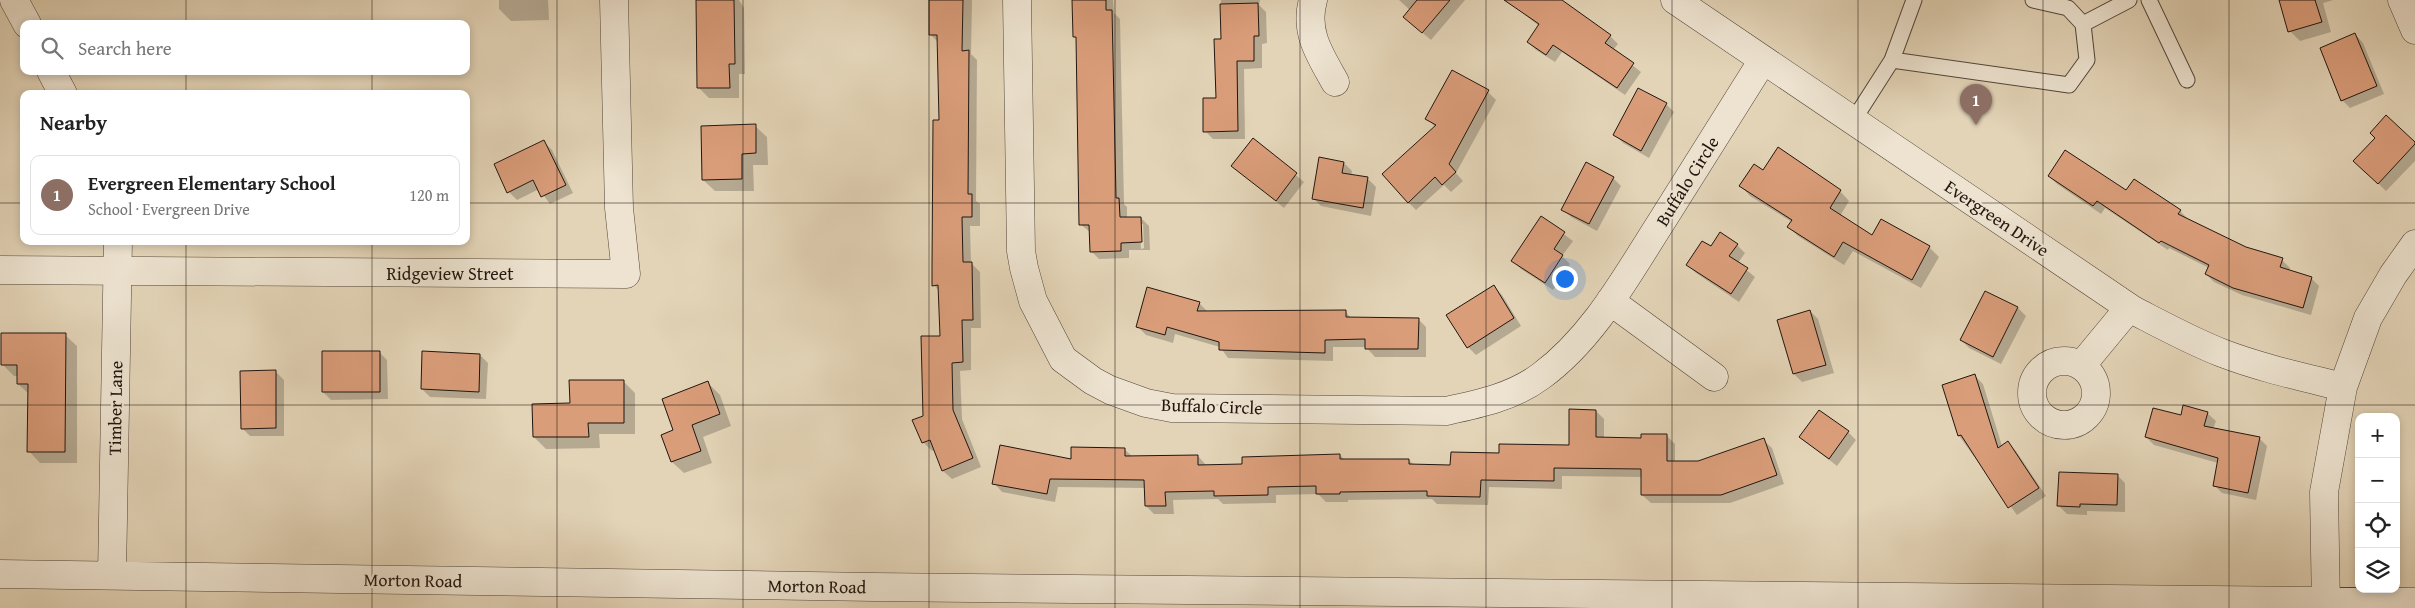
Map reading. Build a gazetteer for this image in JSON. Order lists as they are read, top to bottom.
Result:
{
  "streets": {
    "street": [
      "Buffalo Circle",
      "Evergreen Drive",
      "Ridgeview Street",
      "Timber Lane",
      "Morton Road"
    ]
  },
  "crossings": [
    ["Buffalo Circle", "Evergreen Drive"],
    ["Ridgeview Street", "Timber Lane"],
    ["Timber Lane", "Morton Road"]
  ],
  "page": {
    "search": "Search here",
    "pins": "1",
    "heading": "Nearby",
    "list": [
      {
        "mark": "1",
        "name": "Evergreen Elementary School",
        "note": "School · Evergreen Drive",
        "value": "120 m"
      }
    ],
    "map_buttons": ["+", "−"]
  }
}
